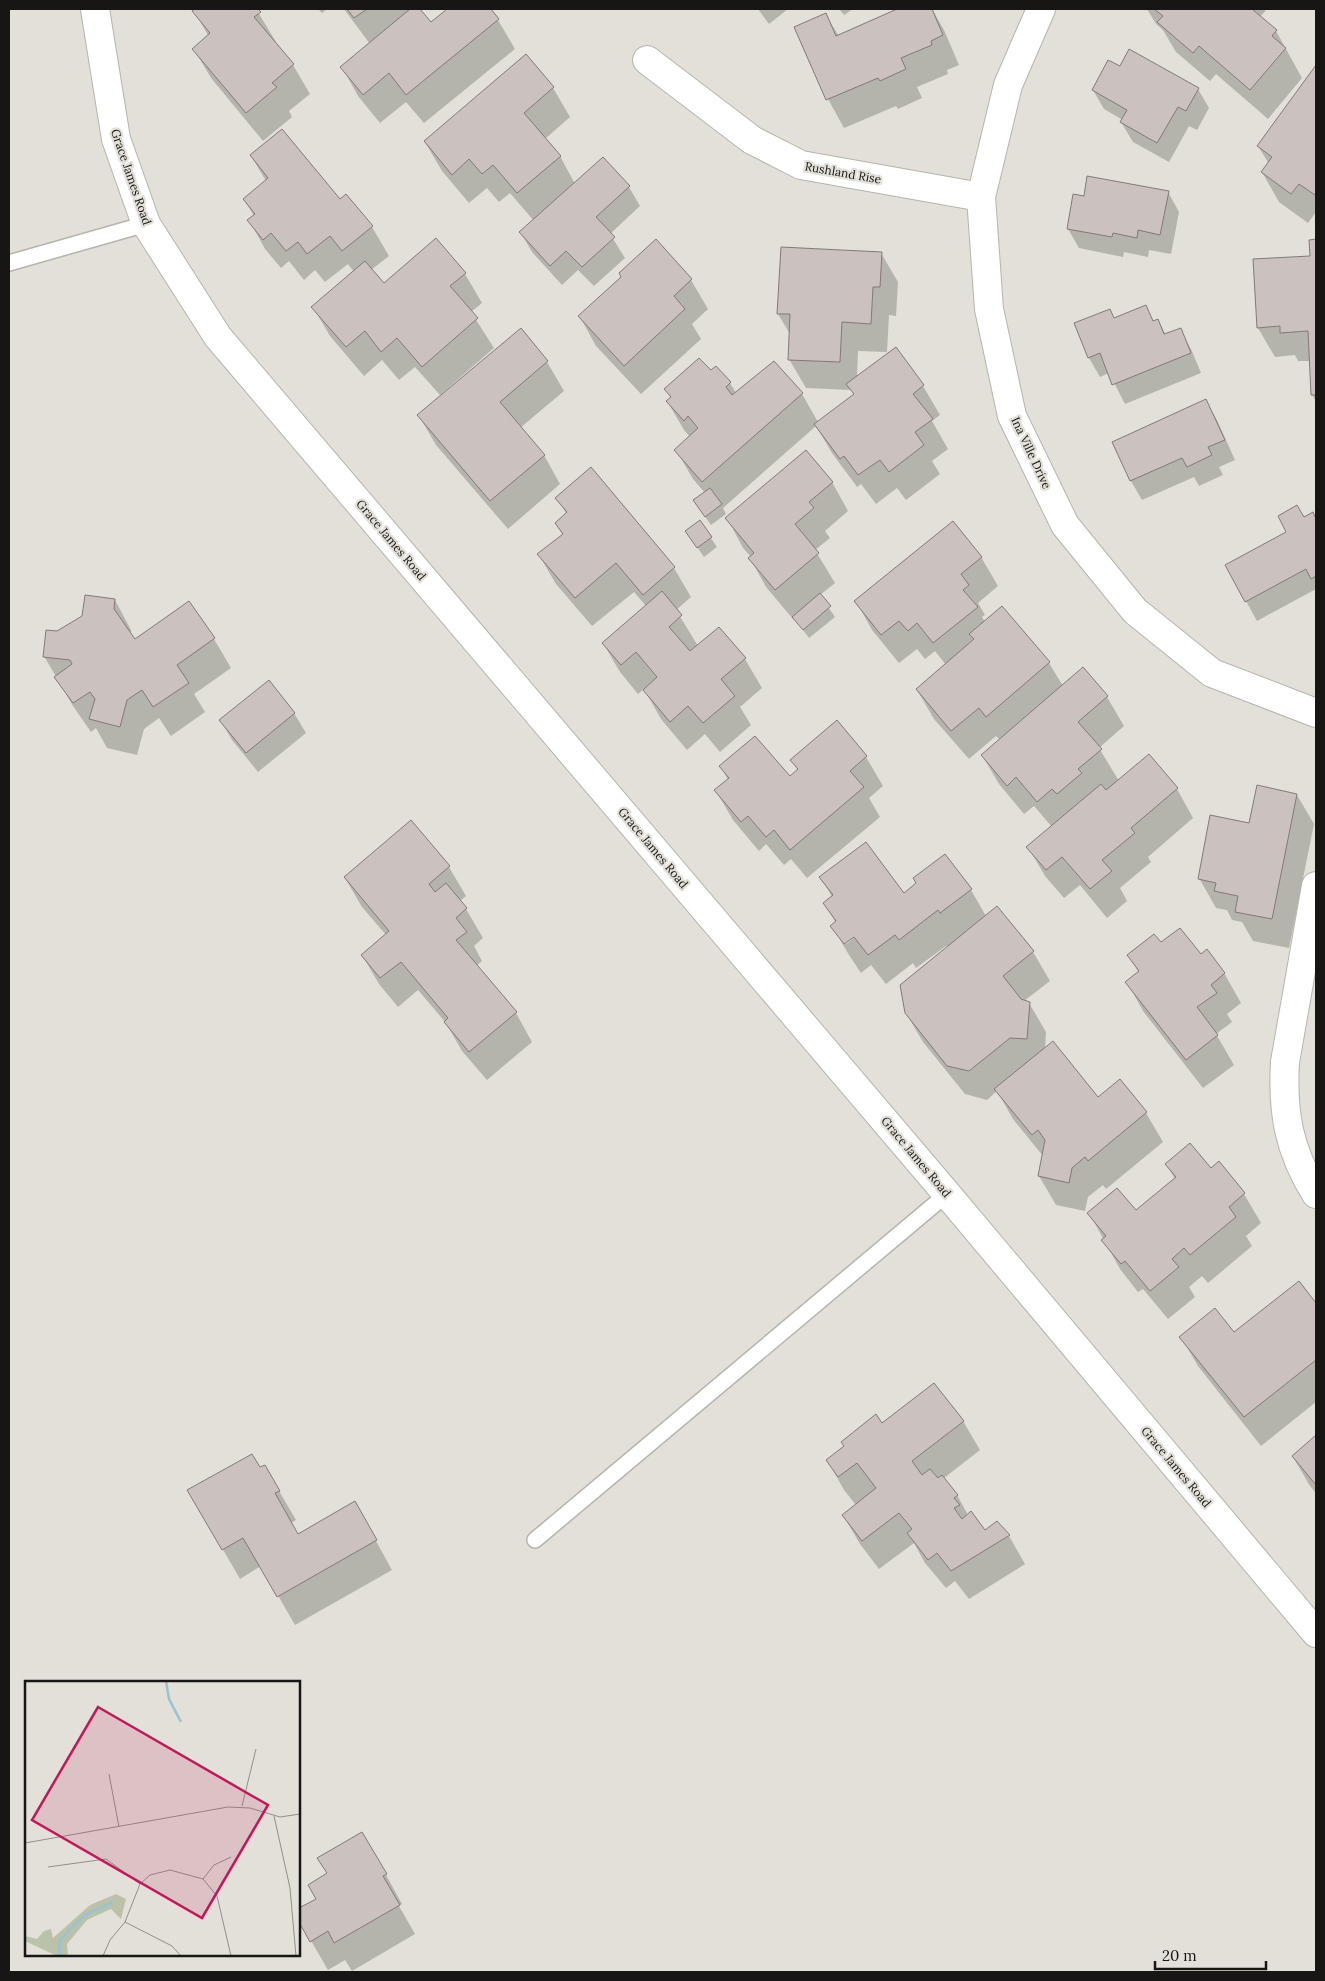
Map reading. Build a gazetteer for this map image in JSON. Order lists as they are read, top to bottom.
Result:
{
  "streets": {
    "street": ["Rushland Rise", "Grace James Road", "Ina Ville Drive"]
  },
  "crossings": [
    ["Rushland Rise", "Ina Ville Drive"]
  ],
  "scale_bar": "20 m"
}
